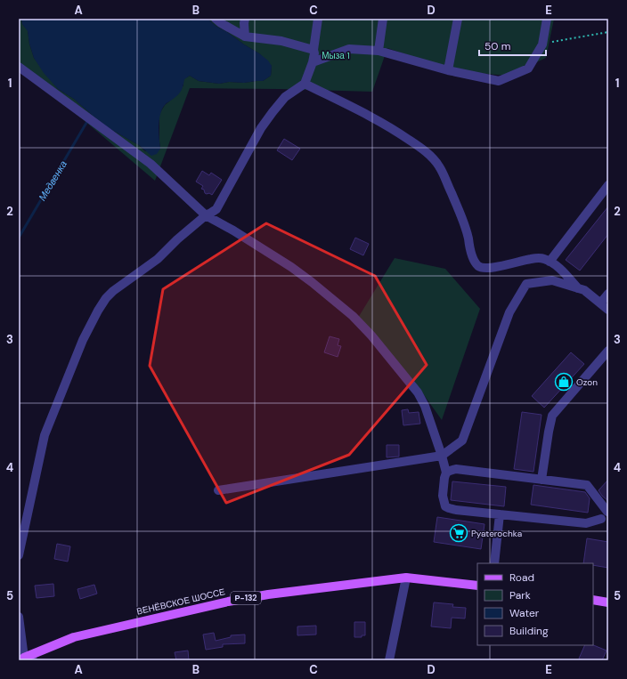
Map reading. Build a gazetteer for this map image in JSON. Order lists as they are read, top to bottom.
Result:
{
  "streets": {
    "main road": ["Р-132", "ВЕНЁВСКОЕ ШОССЕ"]
  },
  "water": ["Медвенка"],
  "parks": ["Мыза 1"],
  "places": {
    "shop": ["Ozon"],
    "supermarket": ["Pyaterochka"]
  },
  "legend": [
    "Road",
    "Park",
    "Water",
    "Building"
  ],
  "scale_bar": "50 m",
  "grid": {
    "columns": [
      "A",
      "B",
      "C",
      "D",
      "E"
    ],
    "rows": [
      "1",
      "2",
      "3",
      "4",
      "5"
    ]
  }
}
